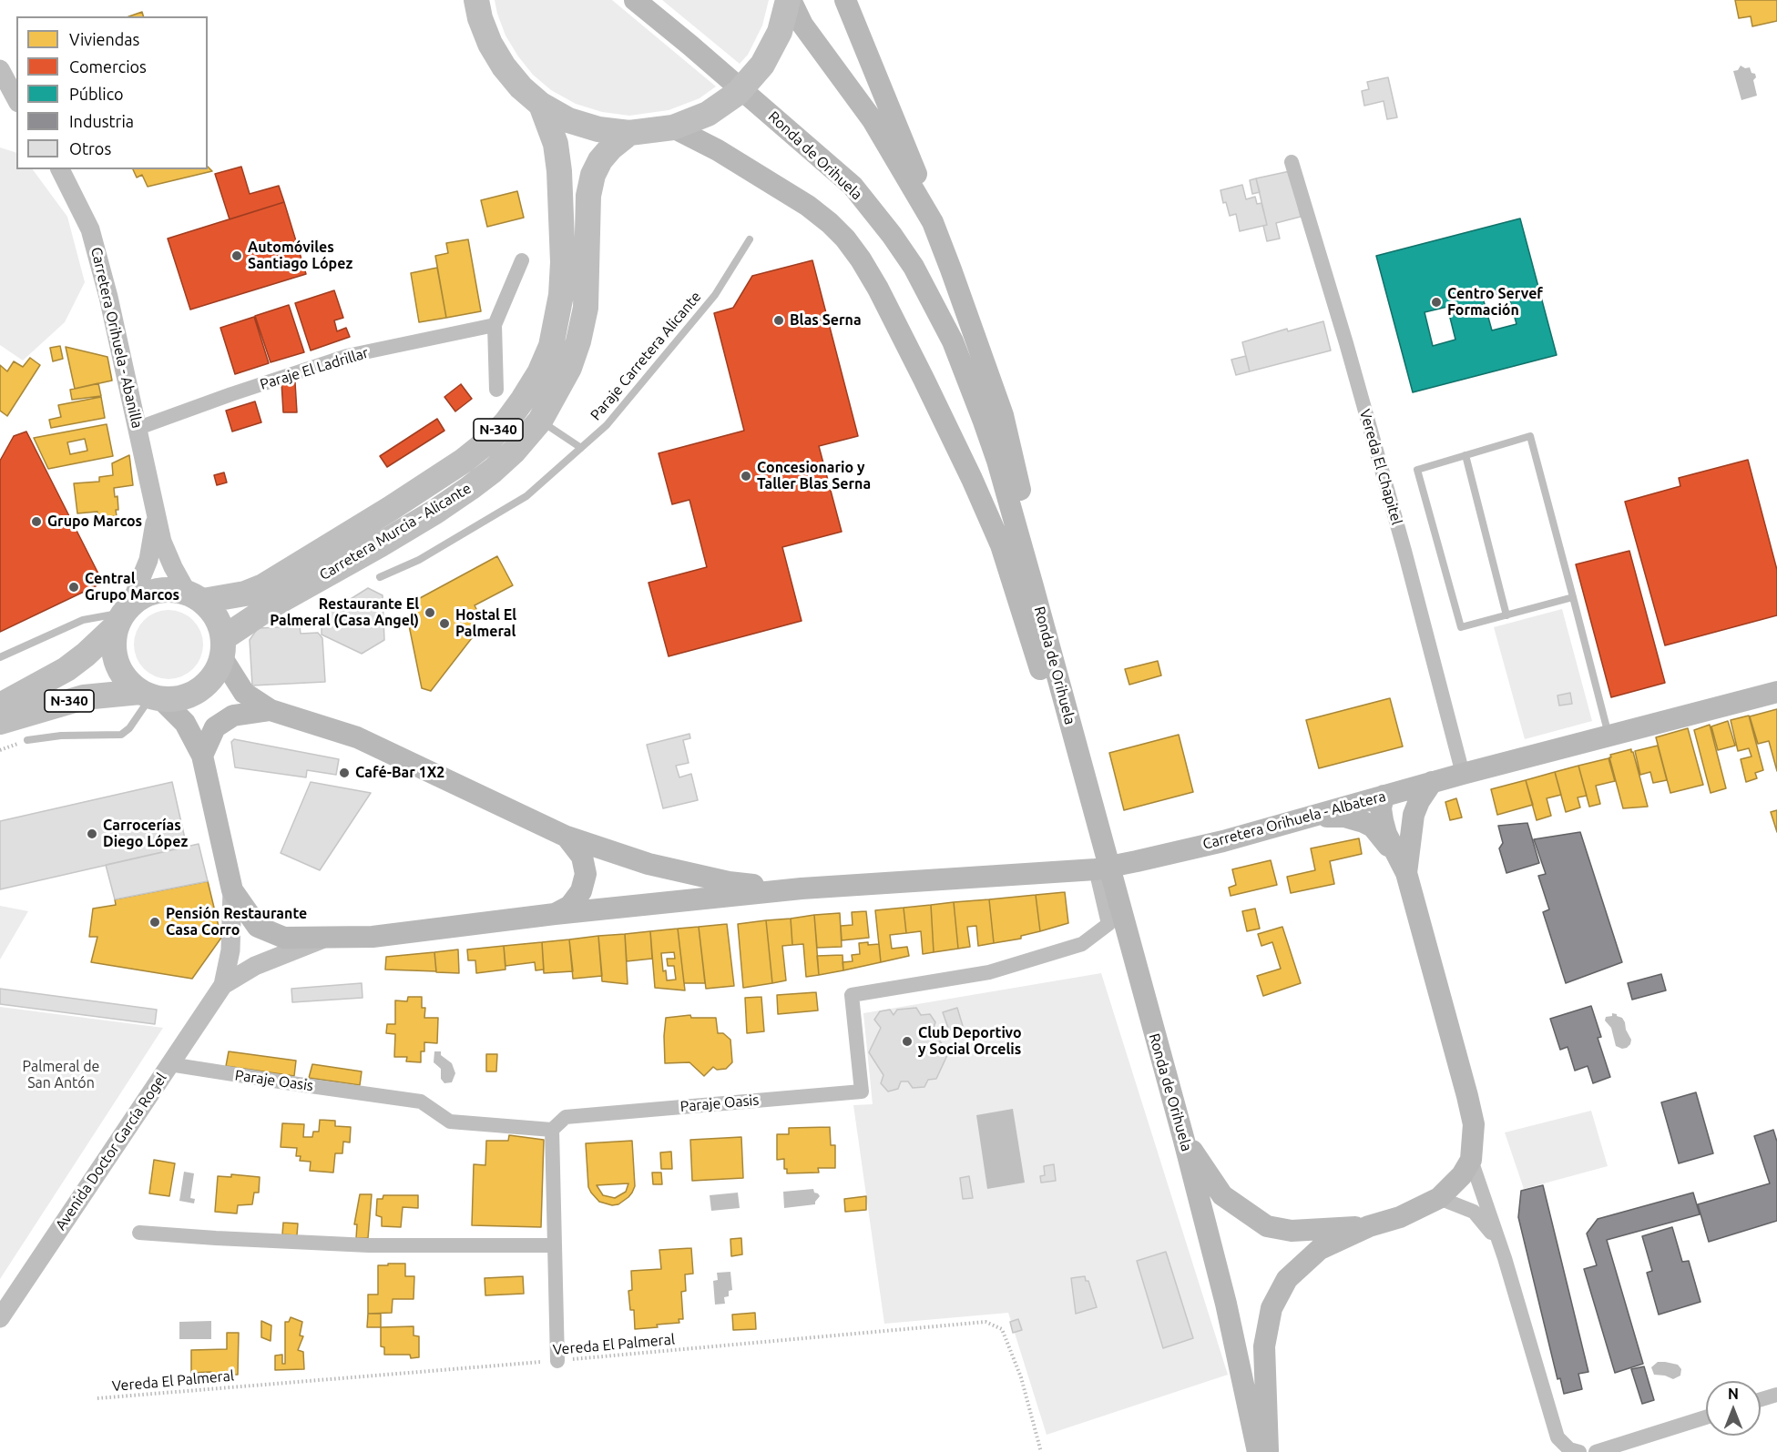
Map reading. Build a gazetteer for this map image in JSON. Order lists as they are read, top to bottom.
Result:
{
  "streets": {
    "highway": ["N-340", "Carretera Murcia - Alicante"],
    "main road": ["Ronda de Orihuela", "Carretera Orihuela - Albatera", "Avenida Doctor García Rogel"],
    "street": [
      "Carretera Orihuela - Abanilla",
      "Paraje El Ladrillar",
      "Vereda El Chapitel",
      "Paraje Oasis"
    ],
    "lane": ["Paraje Carretera Alicante"],
    "path": ["Vereda El Palmeral"]
  },
  "crossings": [
    ["Carretera Orihuela - Abanilla", "Paraje El Ladrillar"],
    ["Carretera Orihuela - Abanilla", "N-340"],
    ["Carretera Orihuela - Abanilla", "Carretera Murcia - Alicante"],
    ["Carretera Orihuela - Abanilla", "Avenida Doctor García Rogel"],
    ["N-340", "Carretera Murcia - Alicante"],
    ["N-340", "Avenida Doctor García Rogel"],
    ["Vereda El Chapitel", "Carretera Orihuela - Albatera"],
    ["Carretera Murcia - Alicante", "Avenida Doctor García Rogel"],
    ["Carretera Orihuela - Albatera", "Paraje Oasis"],
    ["Paraje Oasis", "Avenida Doctor García Rogel"]
  ],
  "parks": ["Palmeral de San Antón"],
  "places": [
    "Automóviles Santiago López",
    "Centro Servef Formación",
    "Blas Serna",
    "Concesionario y Taller Blas Serna",
    "Grupo Marcos",
    "Central Grupo Marcos",
    "Restaurante El Palmeral (Casa Angel)",
    "Hostal El Palmeral",
    "Café-Bar 1X2",
    "Carrocerías Diego López",
    "Pensión Restaurante Casa Corro",
    "Club Deportivo y Social Orcelis"
  ],
  "legend": [
    "Viviendas",
    "Comercios",
    "Público",
    "Industria",
    "Otros"
  ],
  "north": "top"
}
